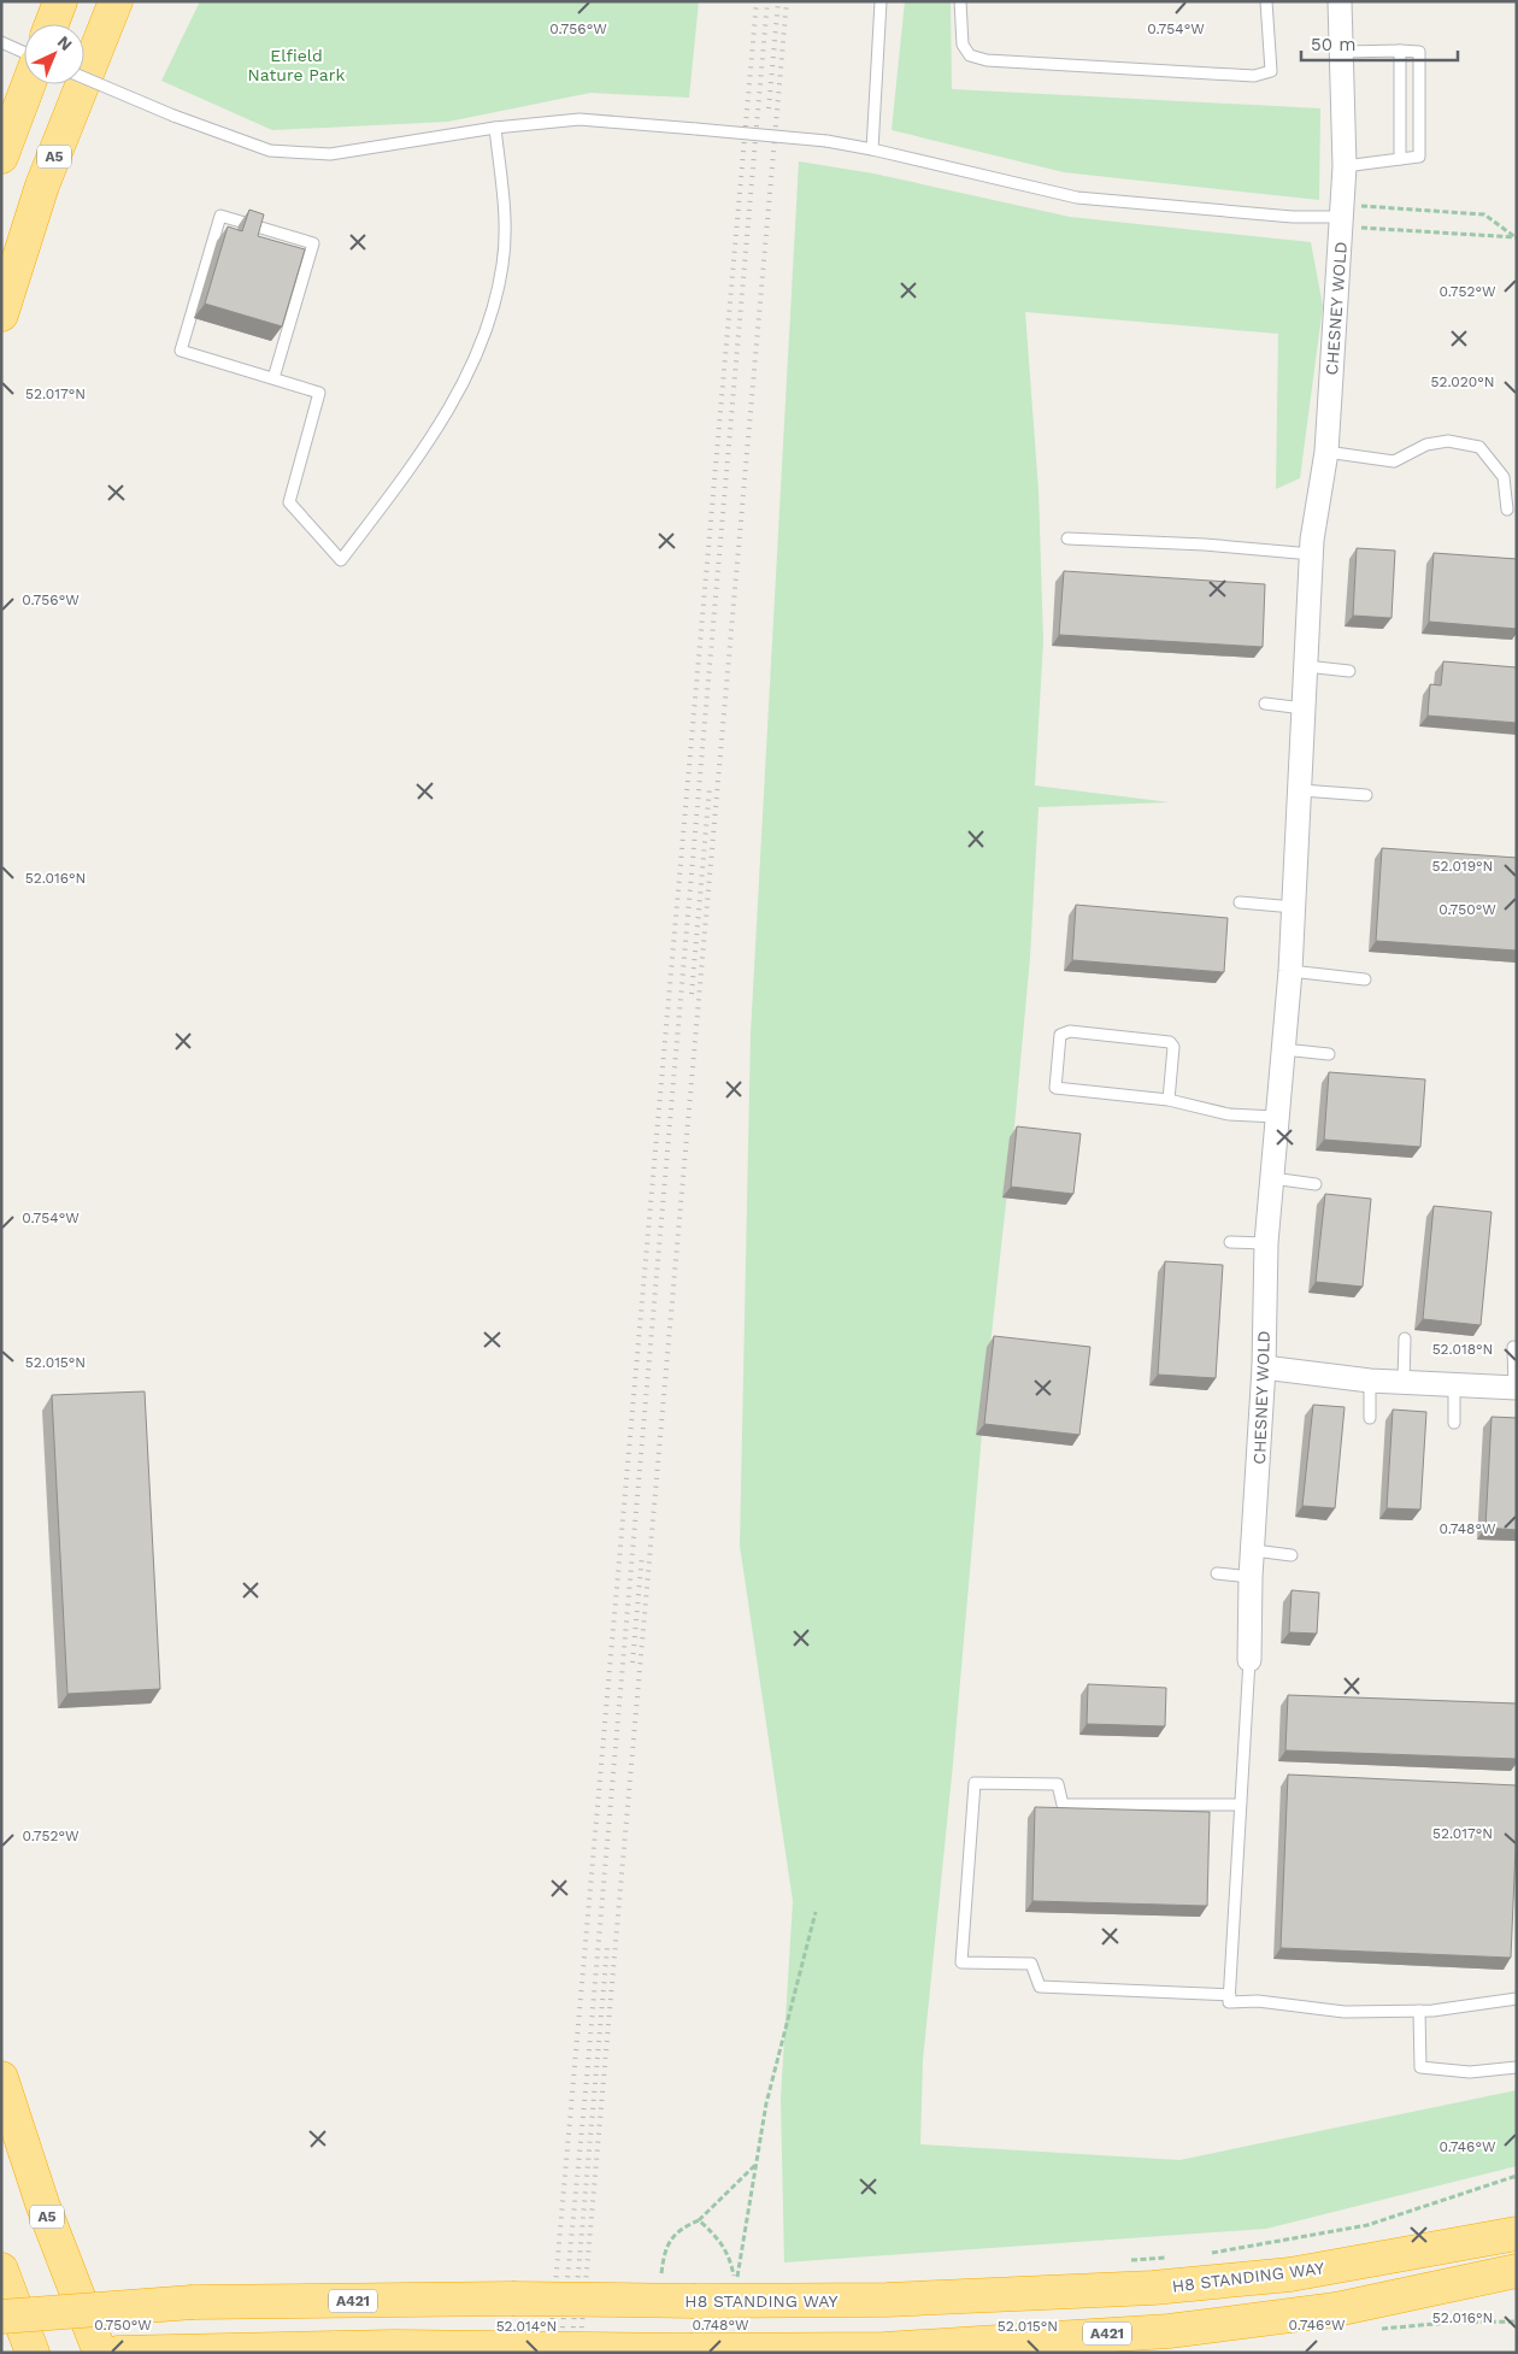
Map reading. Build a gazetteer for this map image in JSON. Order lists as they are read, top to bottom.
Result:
{
  "streets": {
    "highway": ["A5", "H8 STANDING WAY", "A421"],
    "street": ["CHESNEY WOLD"]
  },
  "parks": ["Elfield Nature Park"],
  "scale_bar": "50 m",
  "north": "top right",
  "coordinates": [
    "0.756°W",
    "0.754°W",
    "0.752°W",
    "52.020°N",
    "52.017°N",
    "52.019°N",
    "52.016°N",
    "0.750°W",
    "52.018°N",
    "52.015°N",
    "0.748°W",
    "0.746°W",
    "52.014°N"
  ]
}
